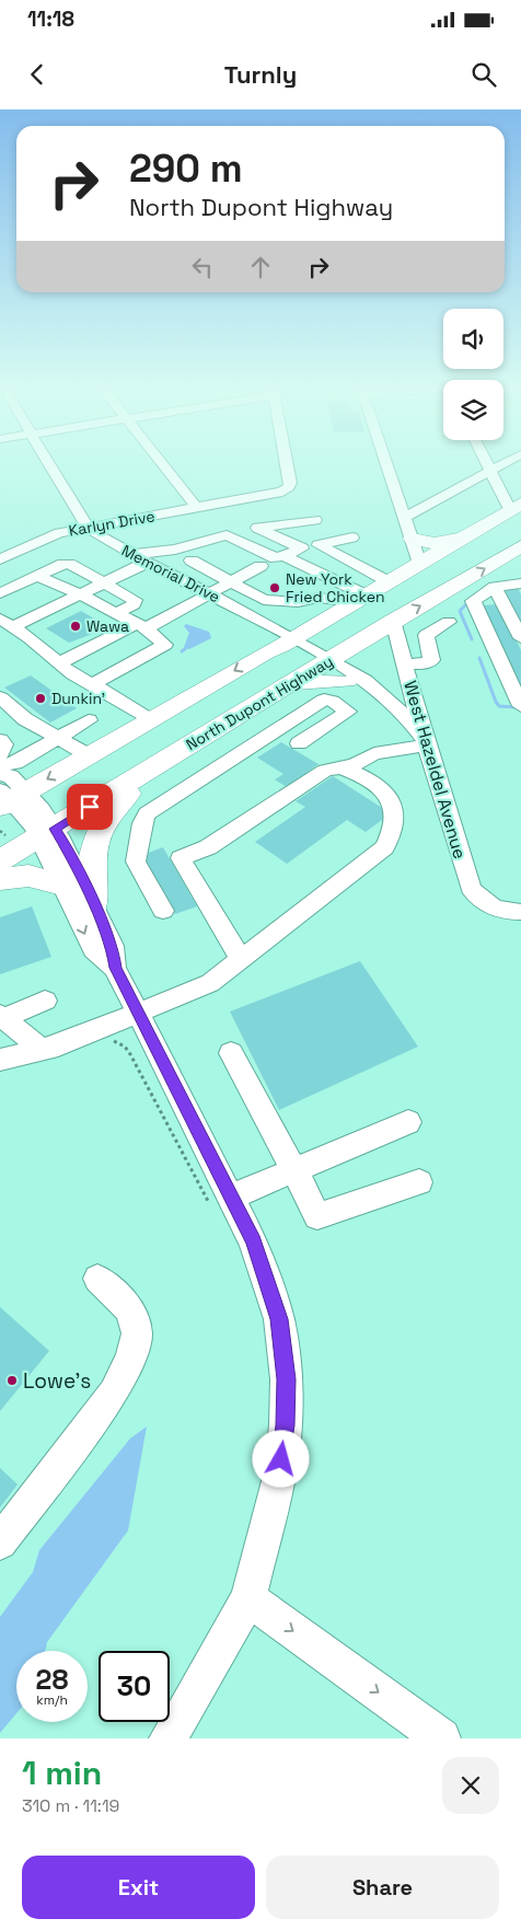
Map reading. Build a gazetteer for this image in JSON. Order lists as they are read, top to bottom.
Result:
{
  "streets": {
    "highway": ["North Dupont Highway"],
    "street": ["Karlyn Drive", "Memorial Drive", "West Hazeldel Avenue"]
  },
  "crossings": [
    ["Karlyn Drive", "Memorial Drive"],
    ["Memorial Drive", "North Dupont Highway"],
    ["Memorial Drive", "West Hazeldel Avenue"],
    ["North Dupont Highway", "West Hazeldel Avenue"]
  ],
  "places": [
    "New York Fried Chicken",
    "Wawa",
    "Dunkin'",
    "Lowe's"
  ],
  "page": {
    "status": "11:18",
    "header": "Turnly",
    "turn": ["290 m", "North Dupont Highway"],
    "speed": "28 km/h",
    "limit": "30",
    "heading": ["1 min", "310 m · 11:19"],
    "buttons": ["Exit", "Share"]
  }
}
